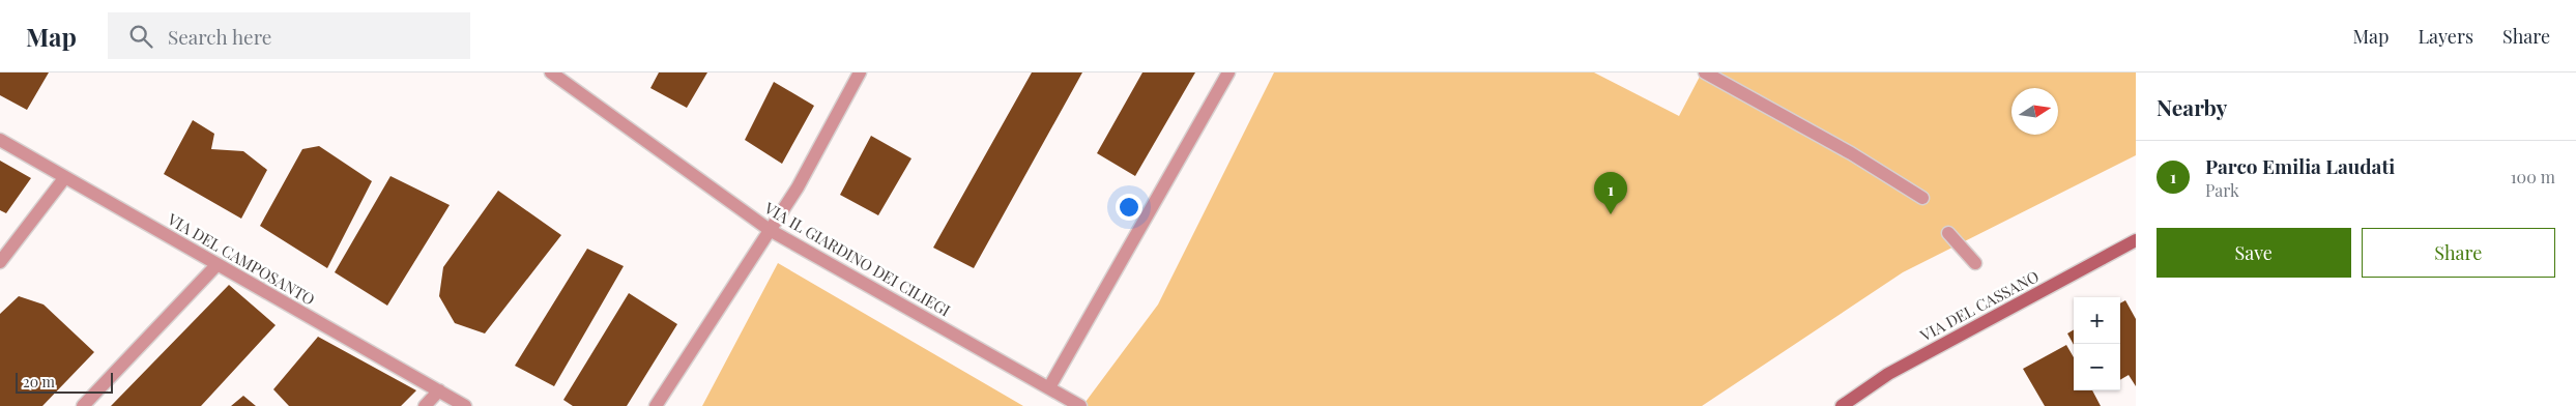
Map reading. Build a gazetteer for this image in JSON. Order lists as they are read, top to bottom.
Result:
{
  "streets": {
    "main road": ["VIA DEL CASSANO"],
    "street": ["VIA DEL CAMPOSANTO", "VIA IL GIARDINO DEI CILIEGI"]
  },
  "scale_bar": "20 m",
  "north": "right",
  "page": {
    "header": "Map",
    "search": "Search here",
    "nav": ["Map", "Layers", "Share"],
    "heading": "Nearby",
    "list": [
      {
        "mark": "1",
        "name": "Parco Emilia Laudati",
        "note": "Park",
        "value": "100 m"
      }
    ],
    "pins": "1",
    "buttons": ["Save", "Share"],
    "map_buttons": ["+", "−"],
    "scale": "20 m"
  }
}
